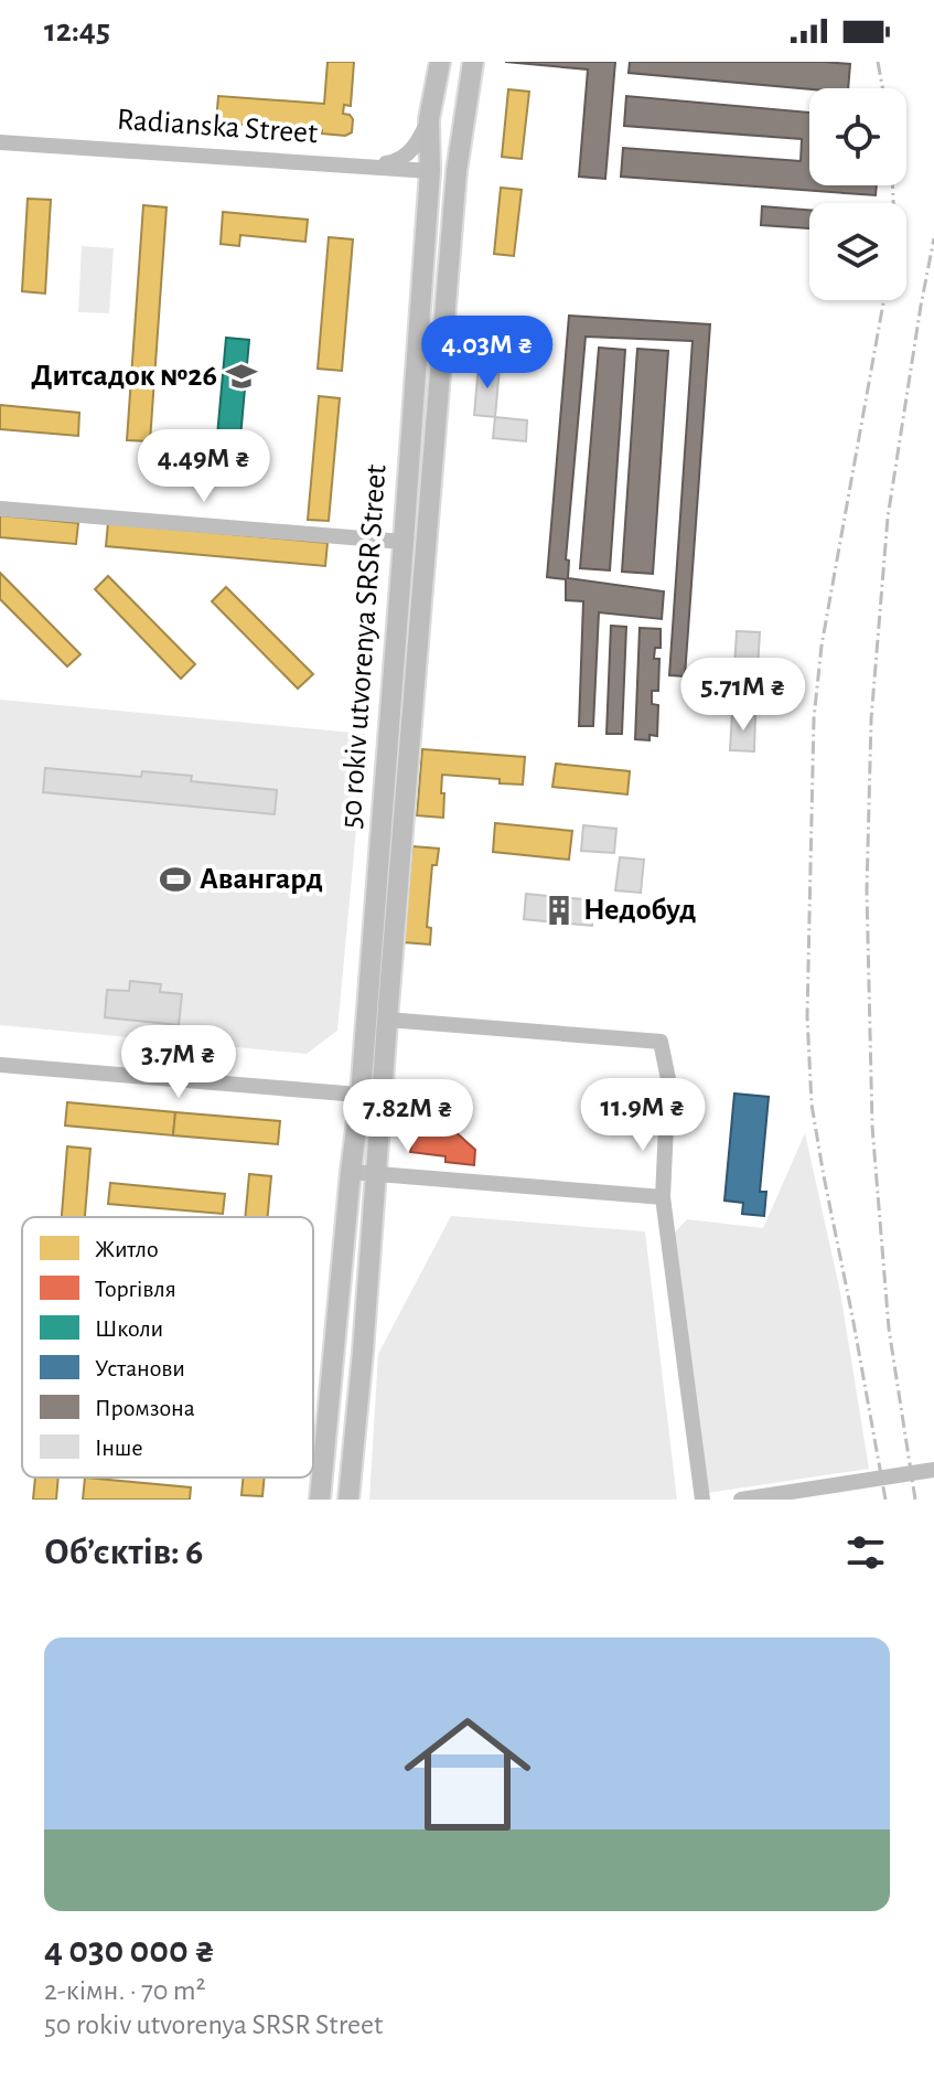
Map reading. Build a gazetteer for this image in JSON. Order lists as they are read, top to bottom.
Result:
{
  "streets": {
    "main road": ["50 rokiv utvorenya SRSR Street"],
    "street": ["Radianska Street"]
  },
  "crossings": [
    ["Radianska Street", "50 rokiv utvorenya SRSR Street"]
  ],
  "places": {
    "school or university": ["Дитсадок №26"],
    "sports": ["Авангард"],
    "building": ["Недобуд"]
  },
  "legend": [
    "Житло",
    "Торгівля",
    "Школи",
    "Установи",
    "Промзона",
    "Інше"
  ],
  "page": {
    "status": "12:45",
    "price": [
      "4.03M ₴",
      "4.49M ₴",
      "5.71M ₴",
      "3.7M ₴",
      "11.9M ₴",
      "7.82M ₴"
    ],
    "heading": "Об’єктів: 6",
    "list": [
      {
        "name": "4 030 000 ₴",
        "note": "2-кімн. · 70 m² · 50 rokiv utvorenya SRSR Street"
      }
    ]
  }
}
